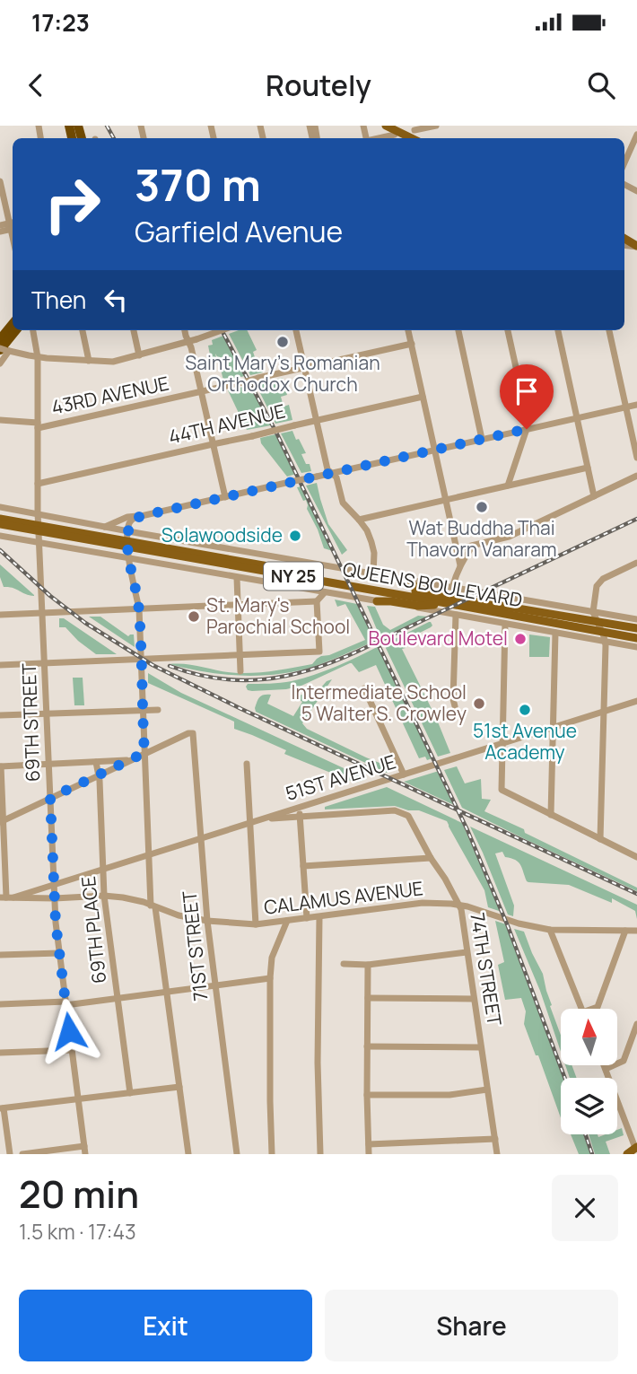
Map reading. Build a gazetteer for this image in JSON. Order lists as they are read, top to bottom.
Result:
{
  "streets": {
    "main road": ["NY 25", "QUEENS BOULEVARD"],
    "street": [
      "43RD AVENUE",
      "44TH AVENUE",
      "69TH STREET",
      "51ST AVENUE",
      "CALAMUS AVENUE",
      "69TH PLACE",
      "71ST STREET",
      "74TH STREET"
    ]
  },
  "crossings": [
    ["43RD AVENUE", "69TH STREET"],
    ["44TH AVENUE", "69TH STREET"],
    ["QUEENS BOULEVARD", "69TH STREET"],
    ["69TH STREET", "51ST AVENUE"],
    ["69TH STREET", "CALAMUS AVENUE"],
    ["51ST AVENUE", "CALAMUS AVENUE"],
    ["51ST AVENUE", "69TH PLACE"],
    ["51ST AVENUE", "71ST STREET"],
    ["CALAMUS AVENUE", "69TH PLACE"],
    ["CALAMUS AVENUE", "71ST STREET"],
    ["CALAMUS AVENUE", "74TH STREET"]
  ],
  "places": [
    "Saint Mary's Romanian Orthodox Church",
    "Wat Buddha Thai Thavorn Vanaram",
    "Solawoodside",
    "St. Mary's Parochial School",
    "Boulevard Motel",
    "Intermediate School 5 Walter S. Crowley",
    "51st Avenue Academy"
  ],
  "north": "top",
  "page": {
    "status": "17:23",
    "header": "Routely",
    "turn": ["370 m", "Garfield Avenue"],
    "then": "Then",
    "heading": ["20 min", "1.5 km · 17:43"],
    "buttons": ["Exit", "Share"]
  }
}
